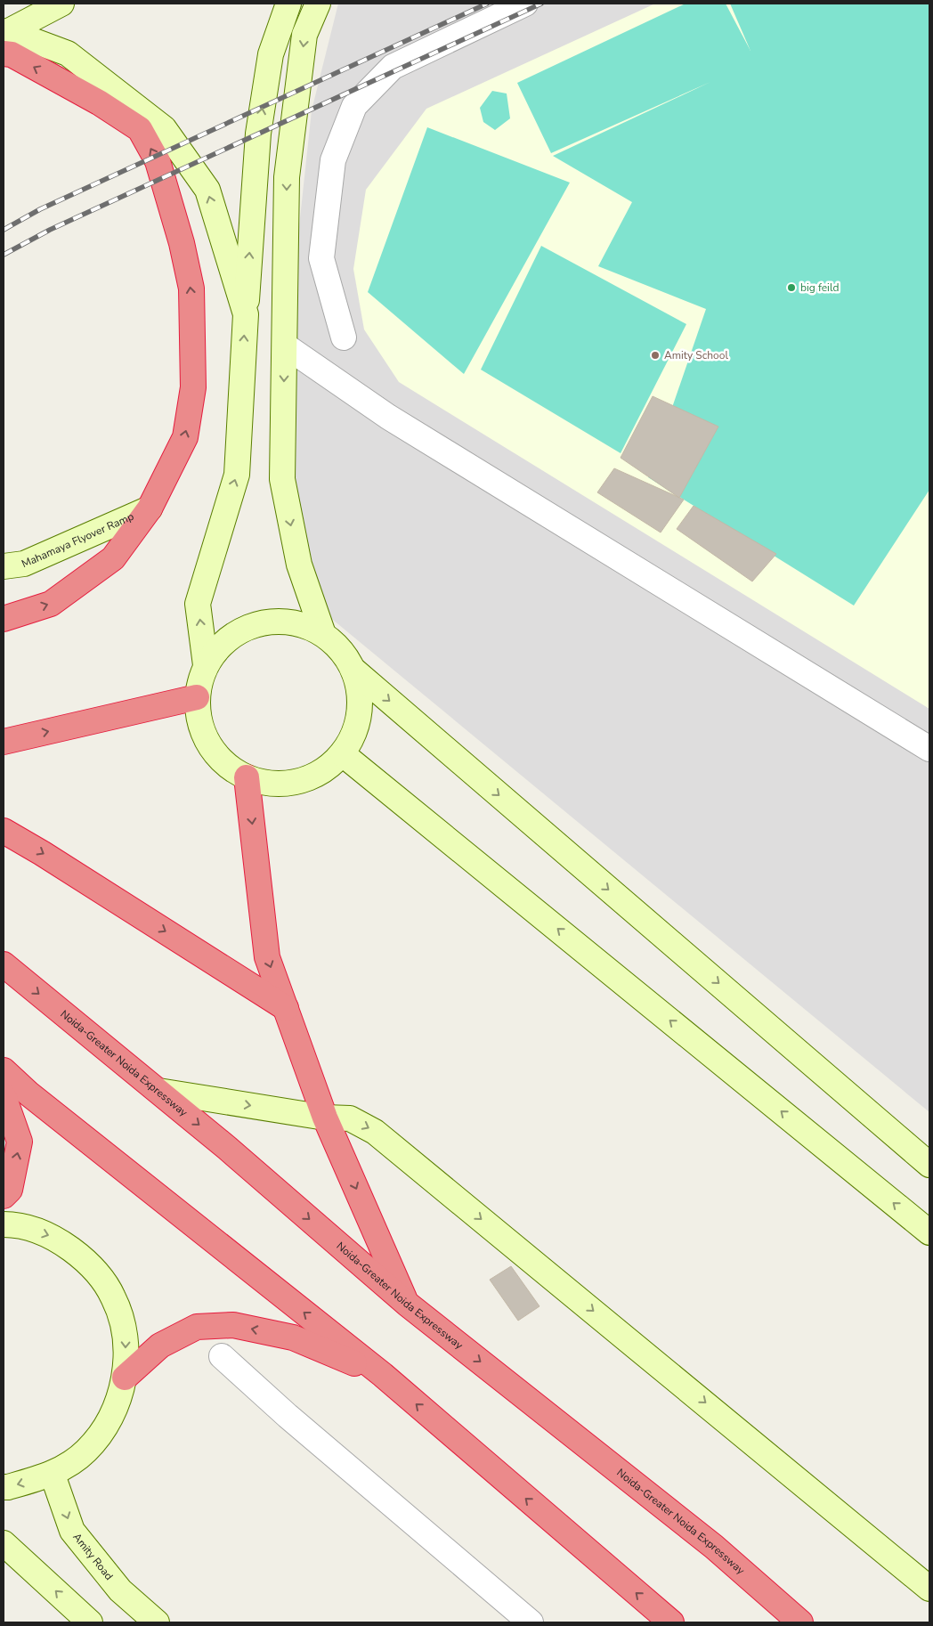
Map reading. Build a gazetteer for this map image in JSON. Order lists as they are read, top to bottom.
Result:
{
  "streets": {
    "highway": ["Noida-Greater Noida Expressway"],
    "street": ["Mahamaya Flyover Ramp", "Amity Road"]
  },
  "places": ["big feild", "Amity School"]
}
